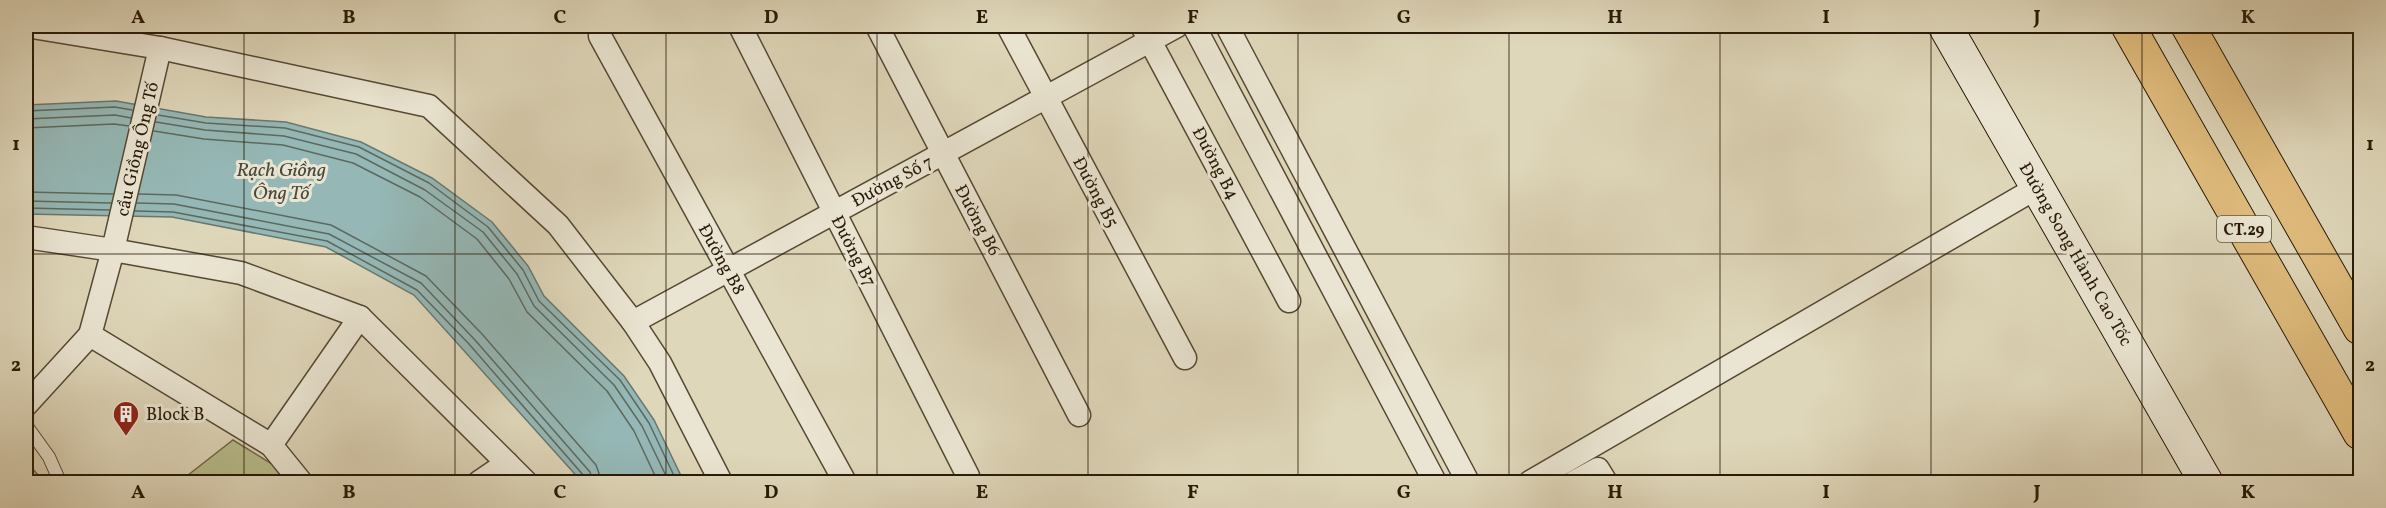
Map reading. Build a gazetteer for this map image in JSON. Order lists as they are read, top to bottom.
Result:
{
  "streets": {
    "highway": ["CT.29"],
    "main road": ["Đường Song Hành Cao Tốc"],
    "street": [
      "cầu Giồng Ông Tố",
      "Đường B4",
      "Đường Số 7",
      "Đường B5",
      "Đường B6",
      "Đường B7",
      "Đường B8"
    ]
  },
  "crossings": [
    ["Đường B4", "Đường Số 7"],
    ["Đường Số 7", "Đường B5"],
    ["Đường Số 7", "Đường B6"],
    ["Đường Số 7", "Đường B7"],
    ["Đường Số 7", "Đường B8"]
  ],
  "water": ["Rạch Giồng Ông Tố"],
  "places": {
    "building": ["Block B"]
  },
  "grid": {
    "columns": [
      "A",
      "B",
      "C",
      "D",
      "E",
      "F",
      "G",
      "H",
      "I",
      "J",
      "K"
    ],
    "rows": ["1", "2"]
  }
}
